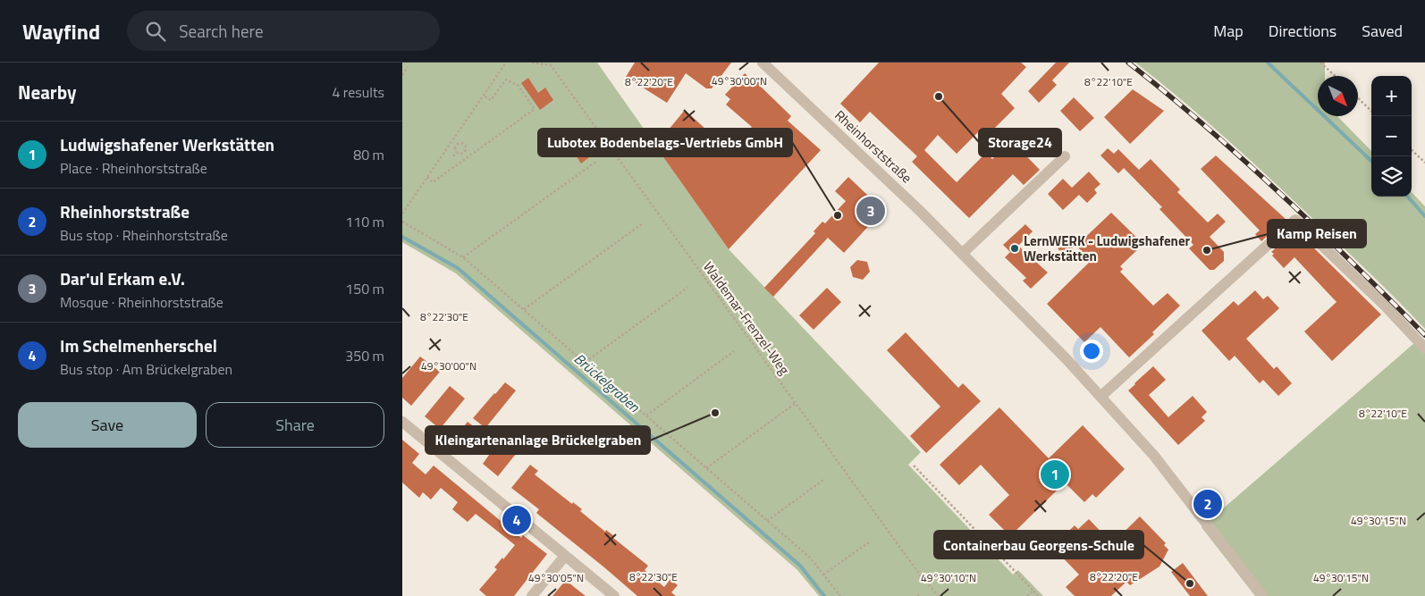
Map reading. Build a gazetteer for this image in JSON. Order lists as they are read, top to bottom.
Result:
{
  "streets": {
    "street": ["Rheinhorststraße"],
    "path": ["Waldemar-Frenzel-Weg"]
  },
  "water": ["Brückelgraben"],
  "places": [
    "Storage24",
    "Lubotex Bodenbelags-Vertriebs GmbH",
    "LernWERK - Ludwigshafener Werkstätten",
    "Kamp Reisen",
    "Kleingartenanlage Brückelgraben",
    "Containerbau Georgens-Schule"
  ],
  "north": "bottom right",
  "page": {
    "header": "Wayfind",
    "search": "Search here",
    "nav": ["Map", "Directions", "Saved"],
    "heading": ["Nearby", "4 results"],
    "map_buttons": ["+", "−"],
    "list": [
      {
        "mark": "1",
        "name": "Ludwigshafener Werkstätten",
        "note": "Place · Rheinhorststraße",
        "value": "80 m"
      },
      {
        "mark": "2",
        "name": "Rheinhorststraße",
        "note": "Bus stop · Rheinhorststraße",
        "value": "110 m"
      },
      {
        "mark": "3",
        "name": "Dar'ul Erkam e.V.",
        "note": "Mosque · Rheinhorststraße",
        "value": "150 m"
      },
      {
        "mark": "4",
        "name": "Im Schelmenherschel",
        "note": "Bus stop · Am Brückelgraben",
        "value": "350 m"
      }
    ],
    "pins": [
      "3",
      "1",
      "2",
      "4"
    ],
    "buttons": ["Save", "Share"]
  },
  "coordinates": [
    "49°30'00\"N",
    "8°22'20\"E",
    "8°22'10\"E",
    "8°22'30\"E",
    "49°30'15\"N",
    "49°30'05\"N",
    "49°30'10\"N"
  ]
}
